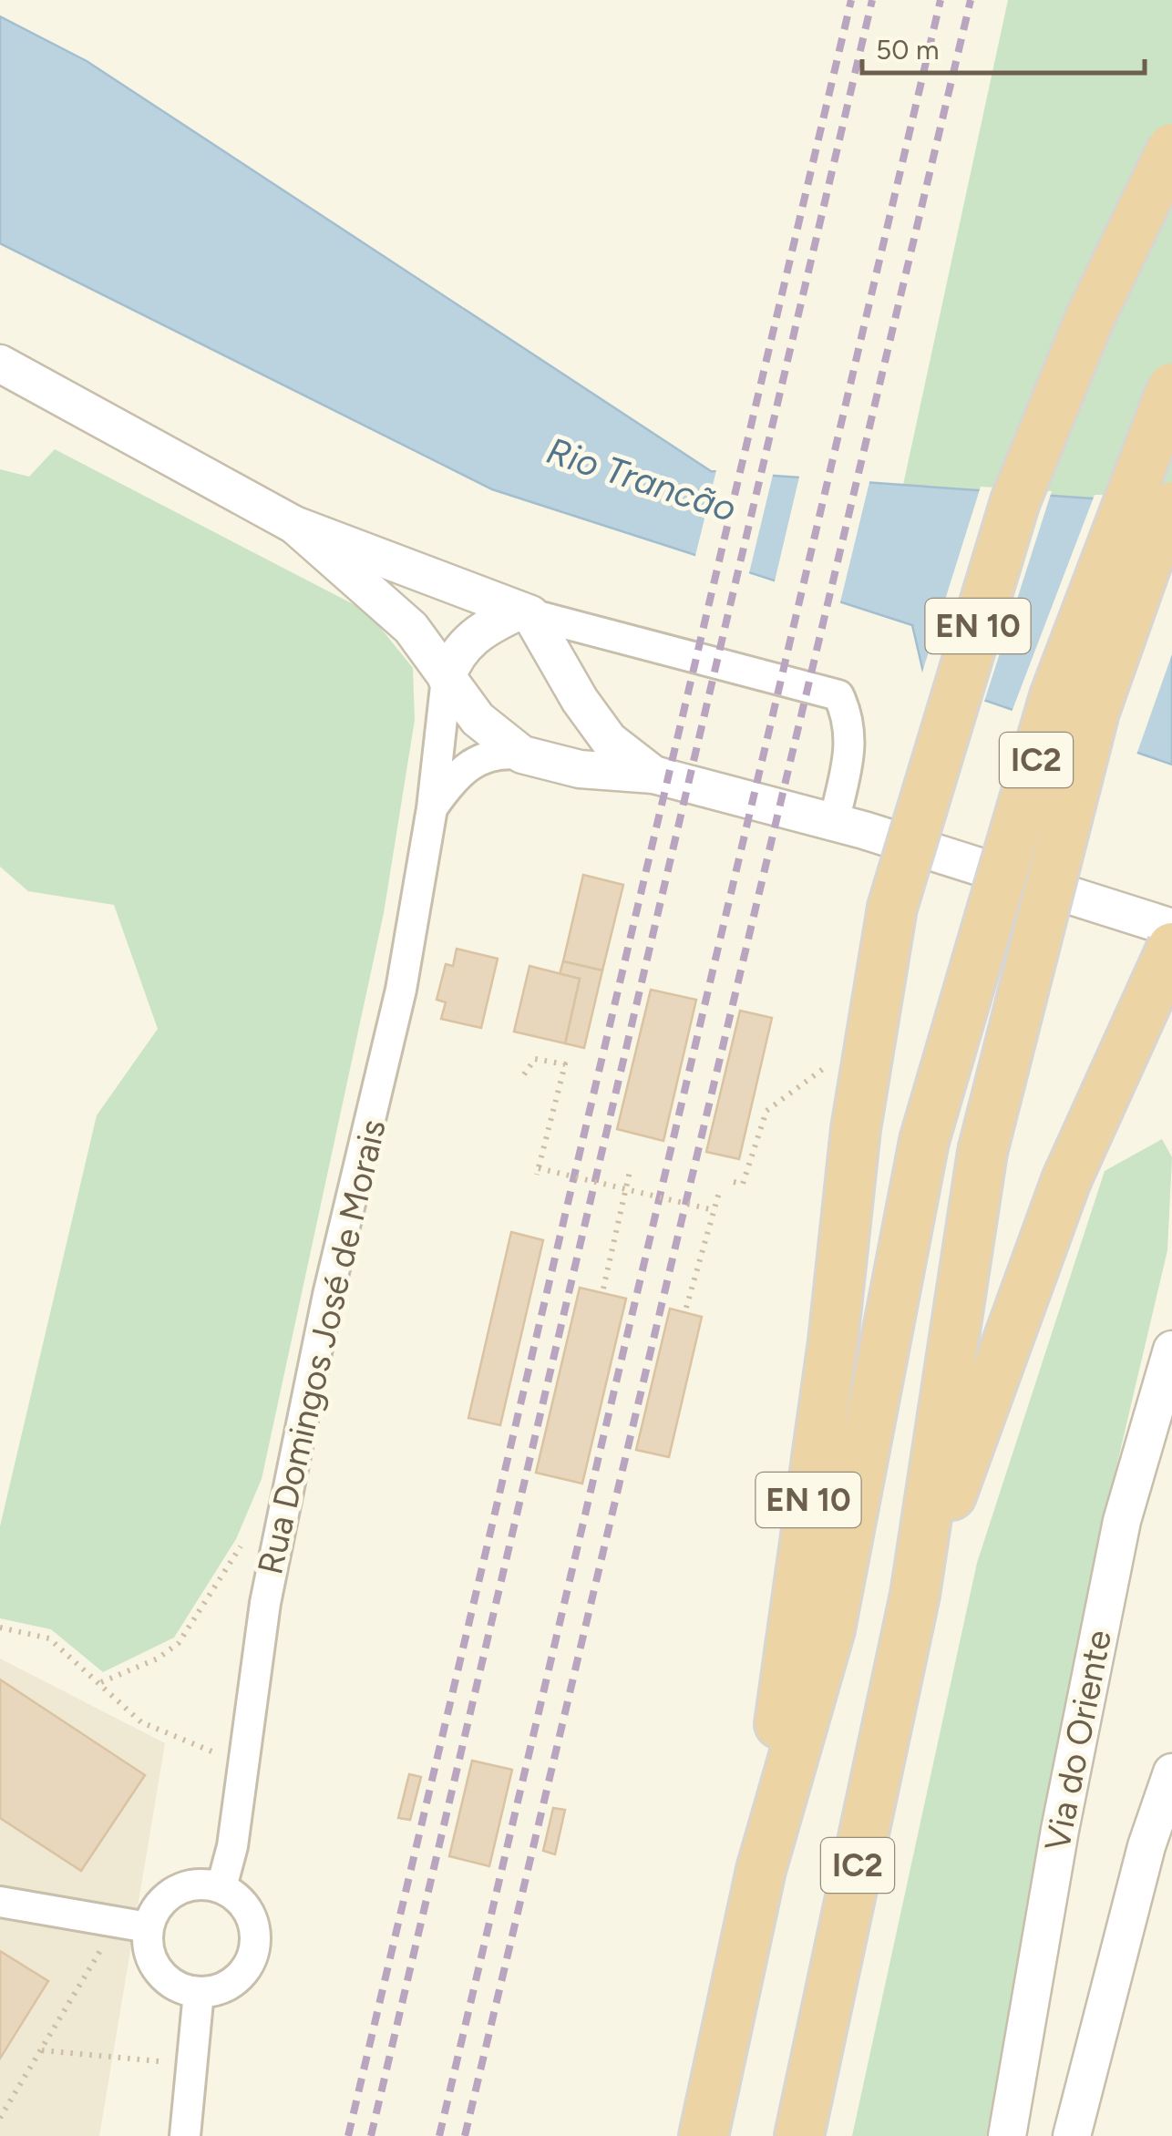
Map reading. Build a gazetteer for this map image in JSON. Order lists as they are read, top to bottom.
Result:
{
  "streets": {
    "highway": ["EN 10", "IC2"],
    "street": ["Rua Domingos José de Morais", "Via do Oriente"]
  },
  "crossings": [
    ["EN 10", "IC2"]
  ],
  "water": ["Rio Trancão"],
  "scale_bar": "50 m"
}
